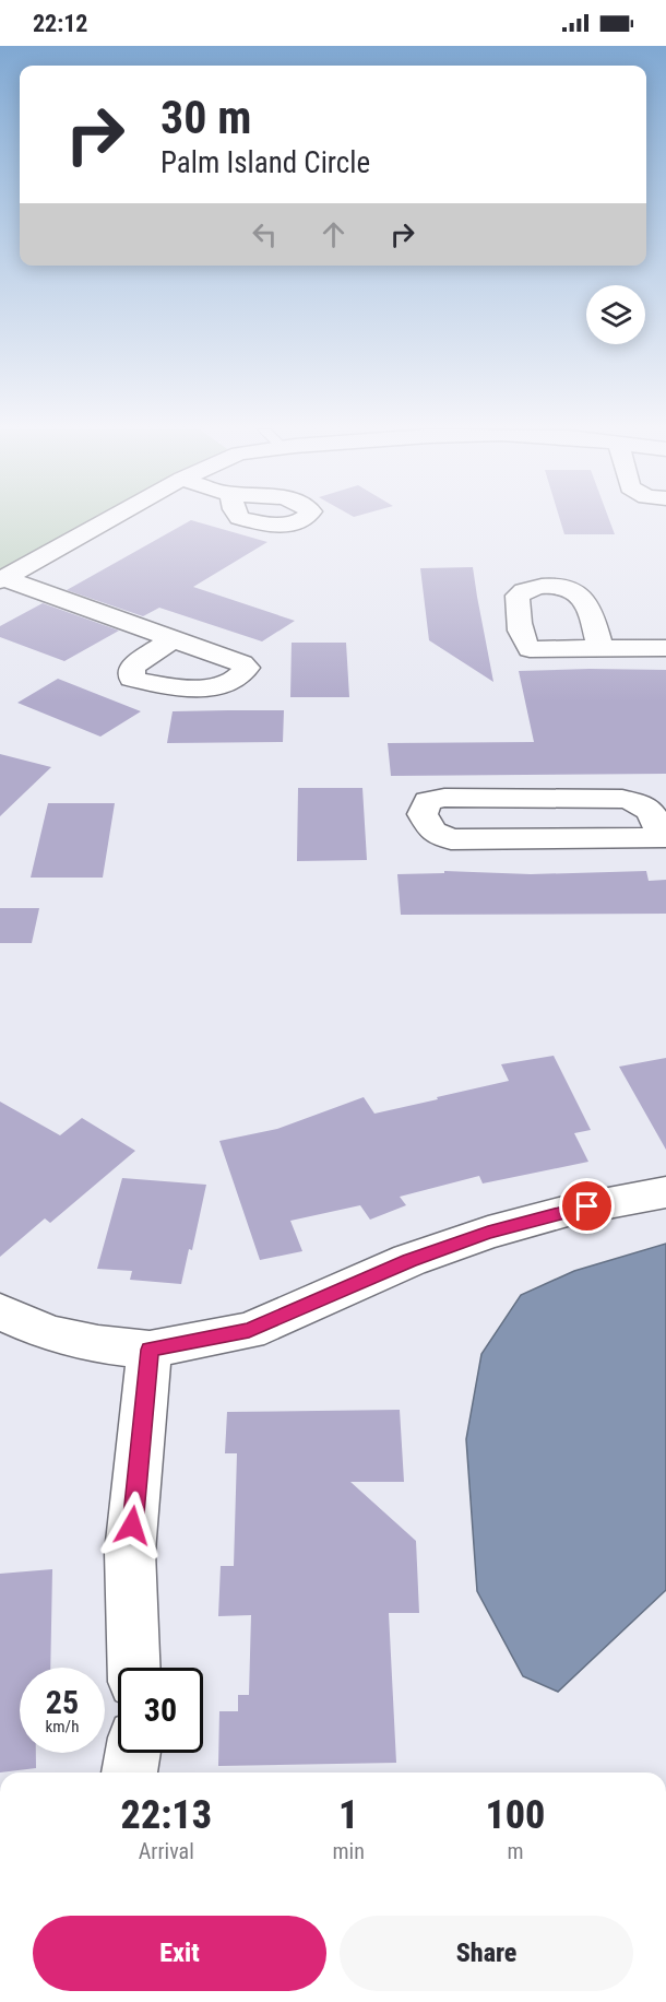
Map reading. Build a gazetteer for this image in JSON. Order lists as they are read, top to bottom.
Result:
{
  "page": {
    "status": "22:12",
    "turn": ["30 m", "Palm Island Circle"],
    "speed": "25 km/h",
    "limit": "30",
    "eta": [
      "22:13",
      "Arrival",
      "1",
      "min",
      "100",
      "m"
    ],
    "buttons": ["Exit", "Share"]
  }
}
